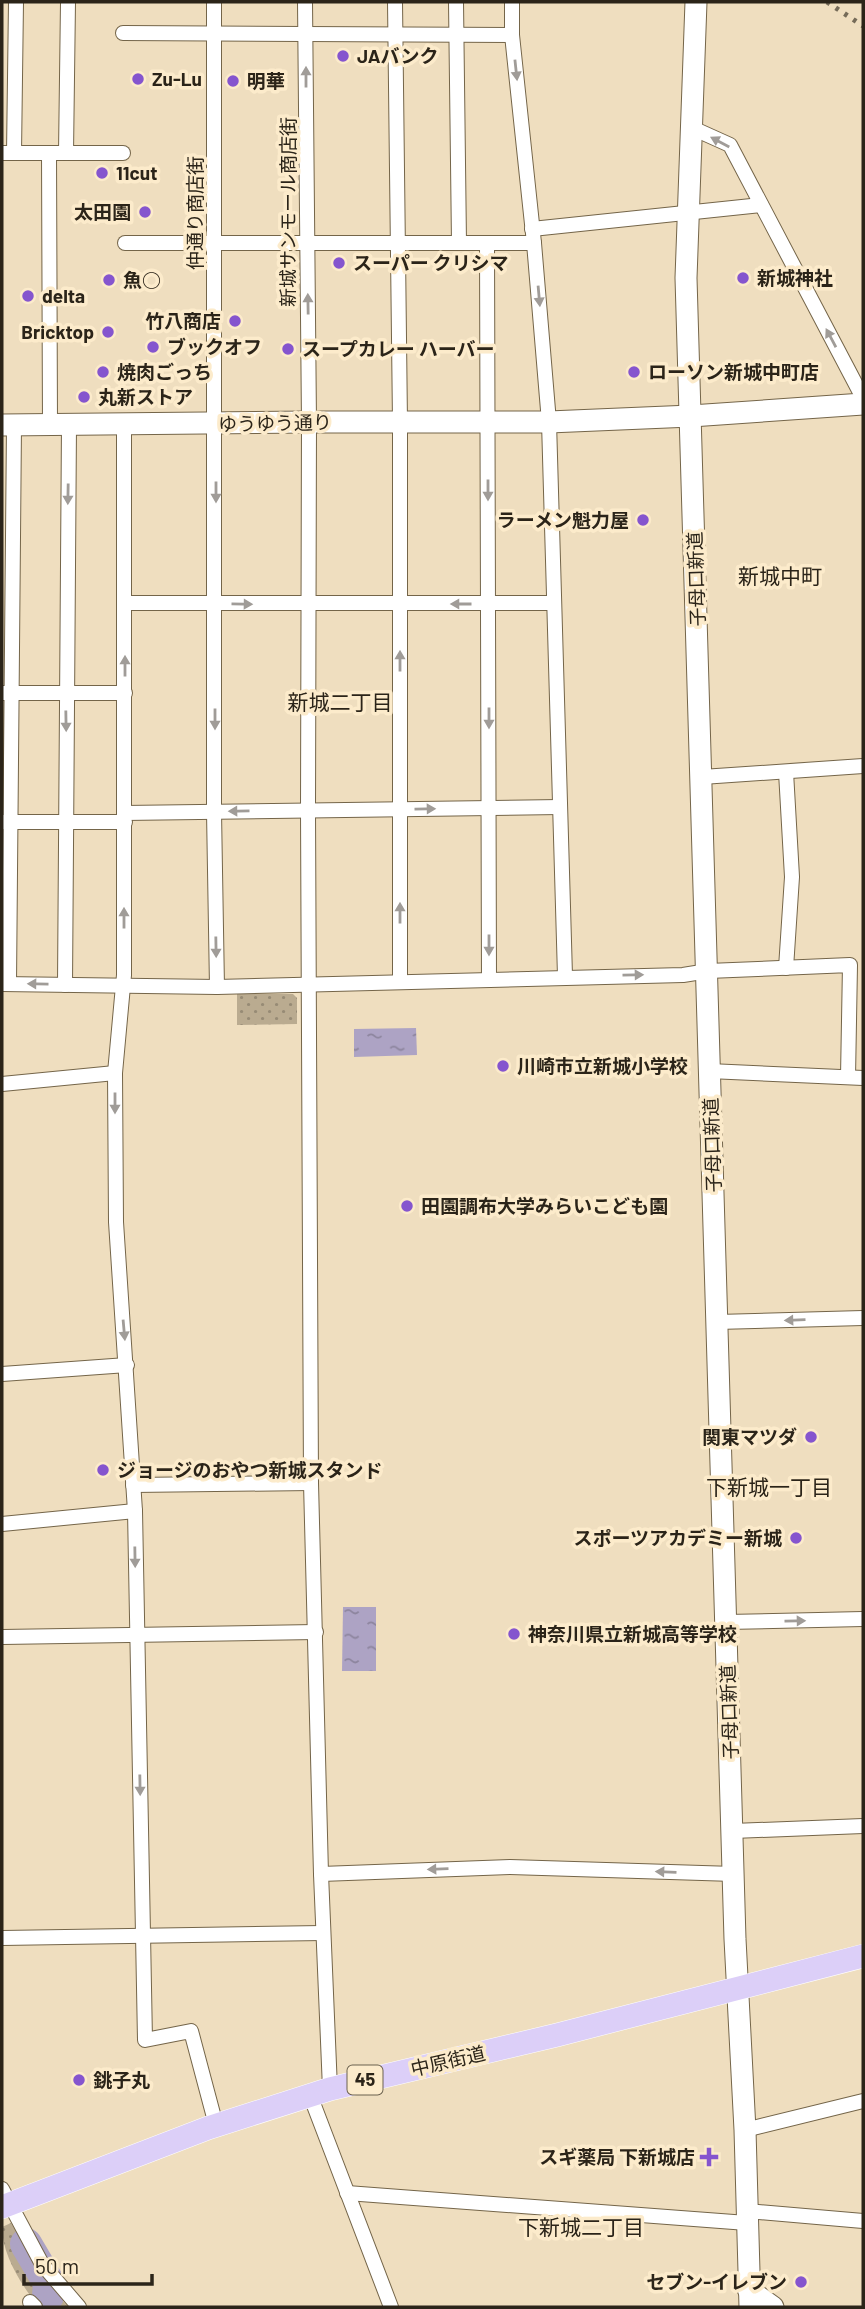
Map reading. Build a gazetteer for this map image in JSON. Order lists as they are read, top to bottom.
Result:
{
  "streets": {
    "main road": ["中原街道", "45"],
    "street": [
      "新城サンモール商店街",
      "仲通り商店街",
      "ゆうゆう通り",
      "子母口新道"
    ]
  },
  "crossings": [
    ["新城サンモール商店街", "ゆうゆう通り"],
    ["新城サンモール商店街", "中原街道"],
    ["仲通り商店街", "ゆうゆう通り"],
    ["ゆうゆう通り", "子母口新道"],
    ["子母口新道", "中原街道"]
  ],
  "districts": [
    "新城中町",
    "新城二丁目",
    "下新城一丁目",
    "下新城二丁目"
  ],
  "places": {
    "other": [
      "JAバンク",
      "Zu-Lu",
      "明華",
      "11cut",
      "太田園",
      "スーパー クリシマ",
      "新城神社",
      "魚○",
      "delta",
      "竹八商店",
      "Bricktop",
      "ブックオフ",
      "スープカレー ハーバー",
      "焼肉ごっち",
      "ローソン新城中町店",
      "丸新ストア",
      "ラーメン魁力屋",
      "川崎市立新城小学校",
      "田園調布大学みらいこども園",
      "関東マツダ",
      "ジョージのおやつ新城スタンド",
      "スポーツアカデミー新城",
      "神奈川県立新城高等学校",
      "銚子丸",
      "セブン-イレブン"
    ],
    "health": ["スギ薬局 下新城店"]
  },
  "scale_bar": "50 m"
}
